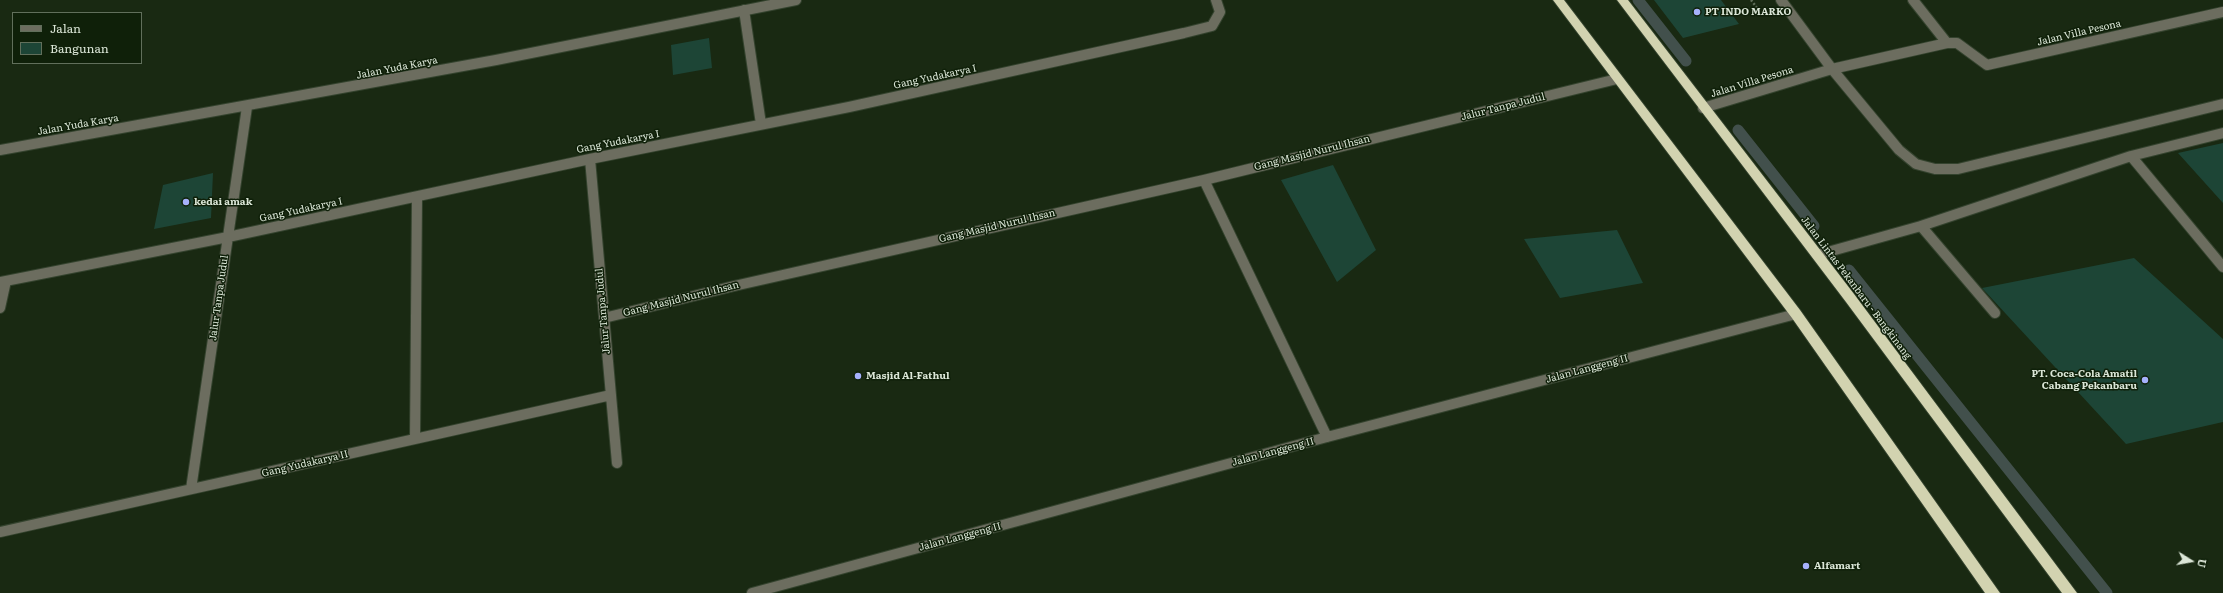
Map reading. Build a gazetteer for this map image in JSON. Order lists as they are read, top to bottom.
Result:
{
  "streets": {
    "highway": ["Jalan Lintas Pekanbaru - Bangkinang"],
    "street": [
      "Jalan Villa Pesona",
      "Jalan Yuda Karya",
      "Gang Yudakarya I",
      "Jalur Tanpa Judul",
      "Gang Masjid Nurul Ihsan",
      "Jalan Langgeng II",
      "Gang Yudakarya II"
    ]
  },
  "crossings": [
    ["Jalan Villa Pesona", "Jalan Lintas Pekanbaru - Bangkinang"],
    ["Jalan Yuda Karya", "Jalur Tanpa Judul"],
    ["Gang Yudakarya I", "Jalur Tanpa Judul"],
    ["Jalur Tanpa Judul", "Gang Masjid Nurul Ihsan"],
    ["Jalur Tanpa Judul", "Gang Yudakarya II"]
  ],
  "places": [
    "PT INDO MARKO",
    "kedai amak",
    "Masjid Al-Fathul",
    "PT. Coca-Cola Amatil Cabang Pekanbaru",
    "Alfamart"
  ],
  "legend": ["Jalan", "Bangunan"],
  "north": "right"
}
